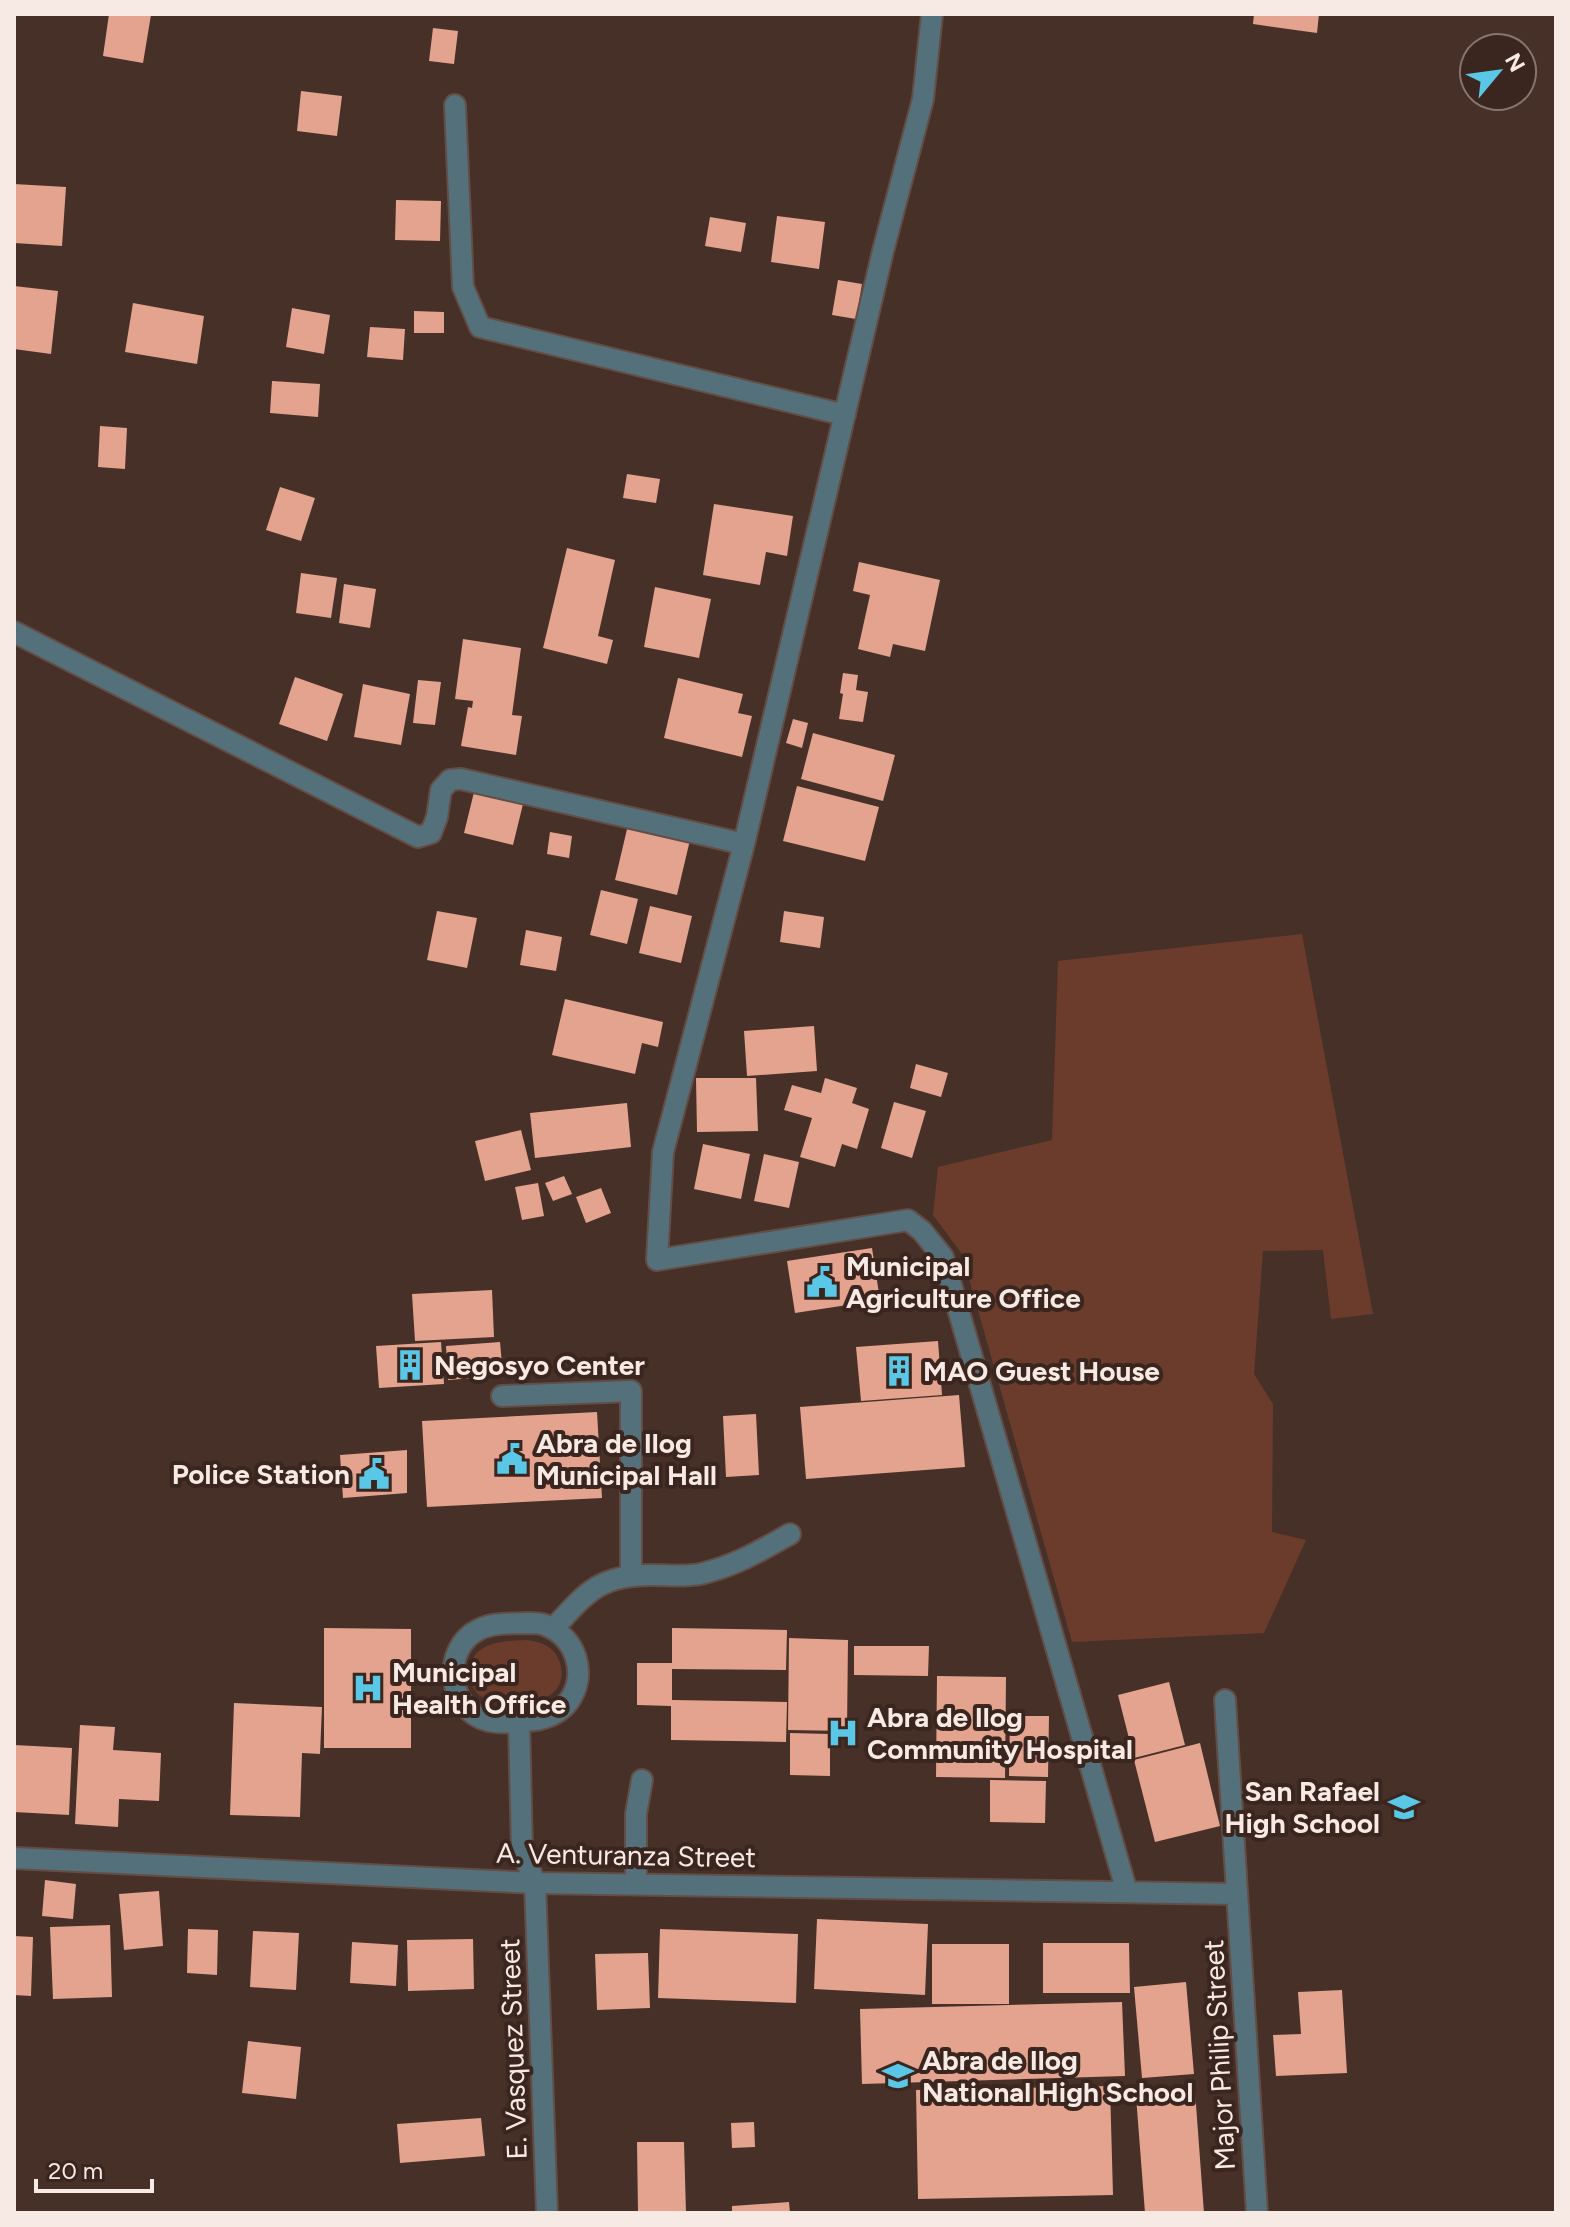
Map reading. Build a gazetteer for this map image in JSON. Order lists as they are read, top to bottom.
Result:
{
  "streets": {
    "street": ["A. Venturanza Street", "E. Vasquez Street", "Major Philip Street"]
  },
  "crossings": [
    ["A. Venturanza Street", "E. Vasquez Street"],
    ["A. Venturanza Street", "Major Philip Street"]
  ],
  "places": {
    "public building": ["Municipal Agriculture Office", "Abra de Ilog Municipal Hall", "Police Station"],
    "building": ["Negosyo Center", "MAO Guest House"],
    "hospital": ["Municipal Health Office", "Abra de Ilog Community Hospital"],
    "school or university": ["San Rafael High School", "Abra de Ilog National High School"]
  },
  "scale_bar": "20 m",
  "north": "top right"
}
